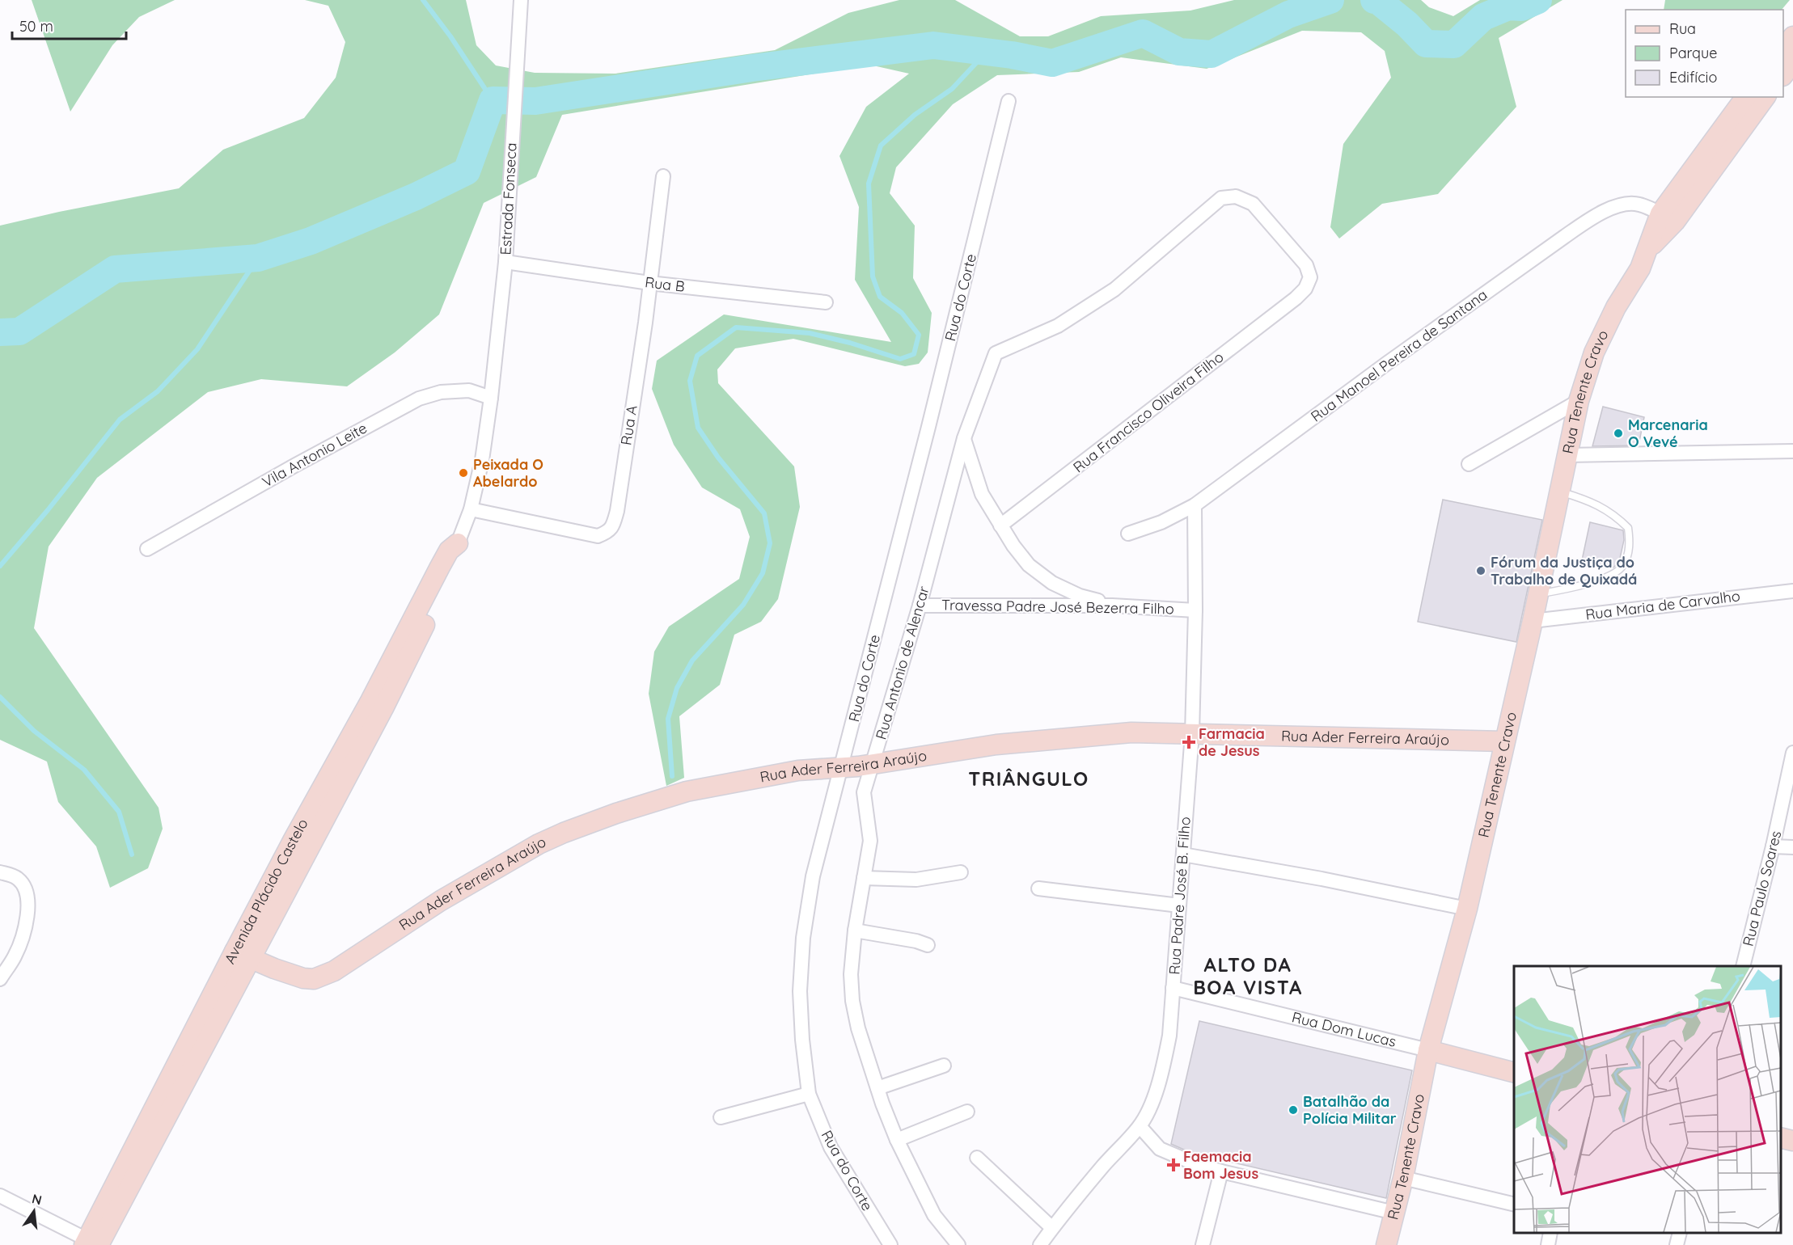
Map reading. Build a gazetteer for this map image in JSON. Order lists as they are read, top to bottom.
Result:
{
  "streets": {
    "street": [
      "Estrada Fonseca",
      "Rua B",
      "Rua do Corte",
      "Rua Manoel Pereira de Santana",
      "Rua Tenente Cravo",
      "Rua Francisco Oliveira Filho",
      "Rua A",
      "Vila Antonio Leite",
      "Rua Maria de Carvalho",
      "Travessa Padre José Bezerra Filho",
      "Rua Antonio de Alencar",
      "Rua Ader Ferreira Araújo",
      "Rua Paulo Soares",
      "Avenida Plácido Castelo",
      "Rua Padre José B. Filho",
      "Rua Dom Lucas"
    ]
  },
  "crossings": [
    ["Estrada Fonseca", "Rua B"],
    ["Estrada Fonseca", "Vila Antonio Leite"],
    ["Estrada Fonseca", "Avenida Plácido Castelo"],
    ["Rua B", "Rua A"],
    ["Rua do Corte", "Rua Ader Ferreira Araújo"],
    ["Rua Manoel Pereira de Santana", "Rua Tenente Cravo"],
    ["Rua Manoel Pereira de Santana", "Rua Padre José B. Filho"],
    ["Rua Tenente Cravo", "Rua Maria de Carvalho"],
    ["Rua Tenente Cravo", "Rua Ader Ferreira Araújo"],
    ["Rua Tenente Cravo", "Rua Dom Lucas"],
    ["Rua Francisco Oliveira Filho", "Rua Antonio de Alencar"],
    ["Rua A", "Avenida Plácido Castelo"],
    ["Vila Antonio Leite", "Avenida Plácido Castelo"],
    ["Travessa Padre José Bezerra Filho", "Rua Antonio de Alencar"],
    ["Travessa Padre José Bezerra Filho", "Rua Padre José B. Filho"],
    ["Rua Antonio de Alencar", "Rua Ader Ferreira Araújo"],
    ["Rua Ader Ferreira Araújo", "Avenida Plácido Castelo"],
    ["Rua Ader Ferreira Araújo", "Rua Padre José B. Filho"],
    ["Rua Padre José B. Filho", "Rua Dom Lucas"]
  ],
  "districts": ["TRIÂNGULO", "ALTO DA BOA VISTA"],
  "places": {
    "other": [
      "Marcenaria O Vevé",
      "Peixada O Abelardo",
      "Fórum da Justiça do Trabalho de Quixadá",
      "Batalhão da Polícia Militar"
    ],
    "health": ["Farmacia de Jesus", "Faemacia Bom Jesus"]
  },
  "legend": ["Rua", "Parque", "Edifício"],
  "scale_bar": "50 m",
  "north": "top"
}
